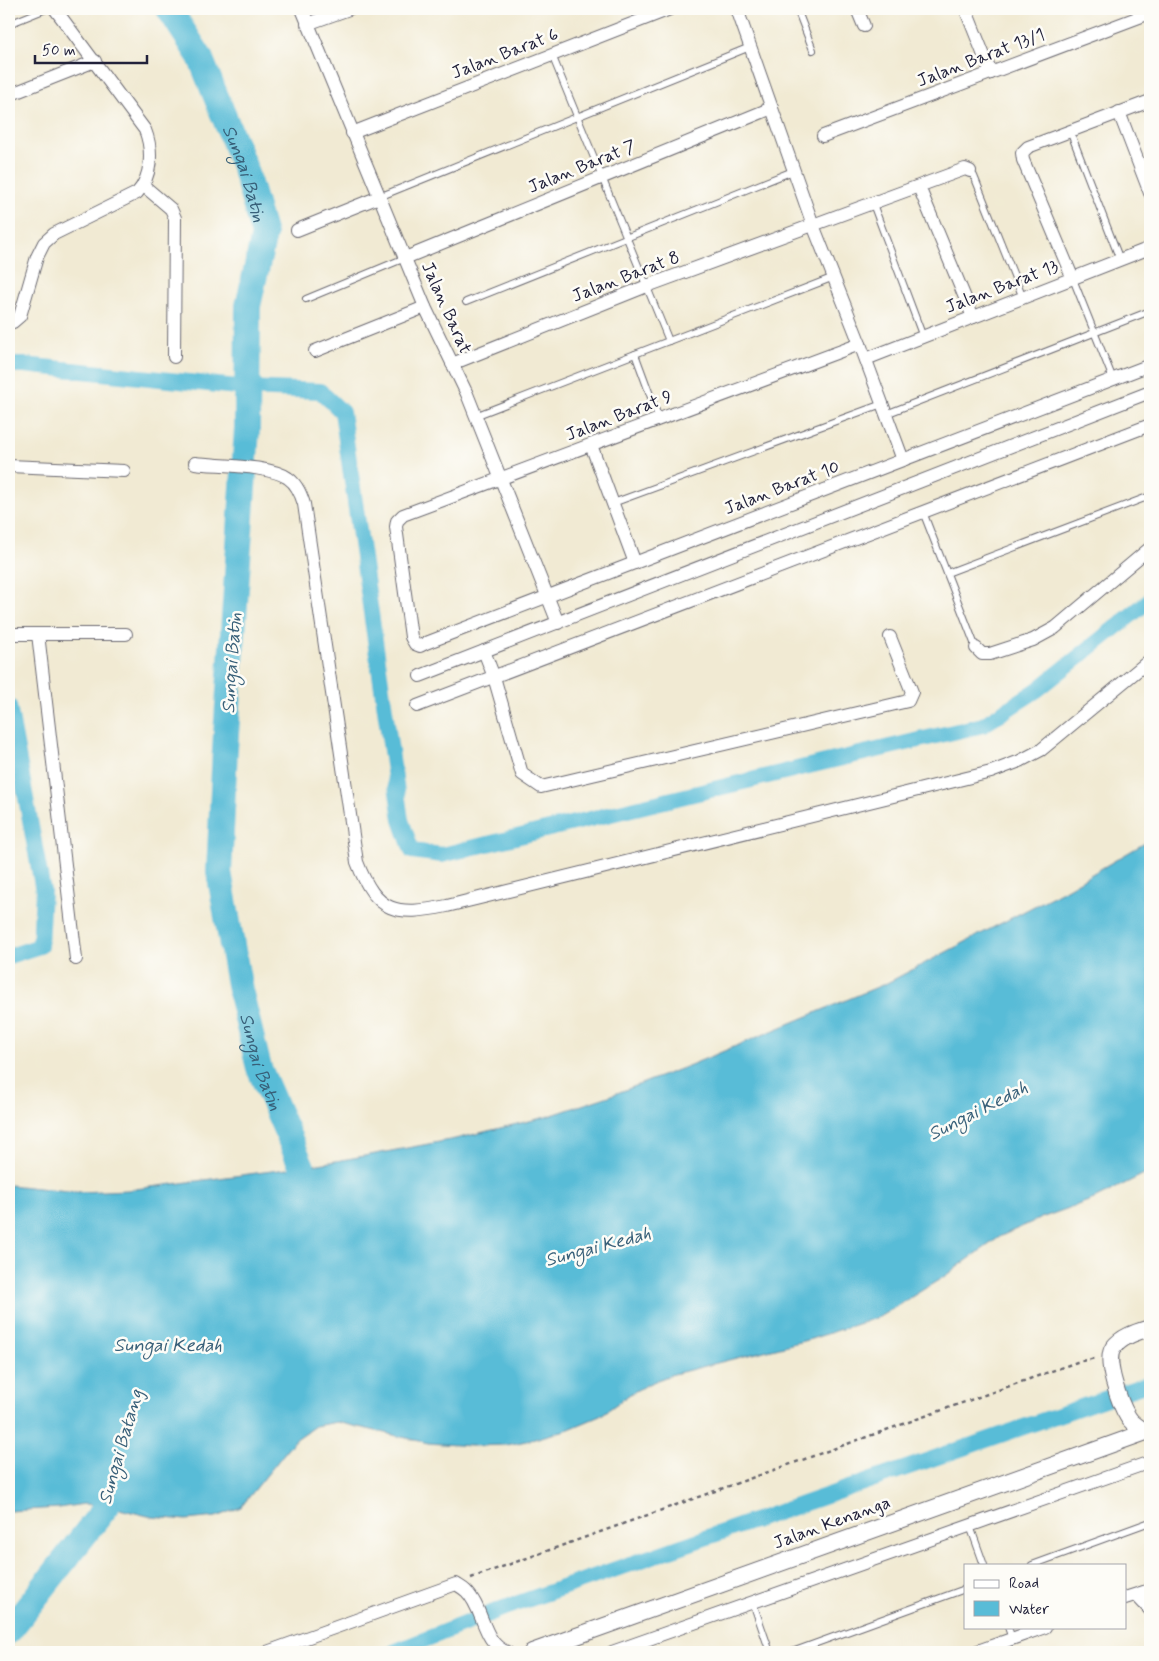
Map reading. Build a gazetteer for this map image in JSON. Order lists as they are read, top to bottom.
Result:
{
  "streets": {
    "street": [
      "Jalan Barat 6",
      "Jalan Barat 13/1",
      "Jalan Barat 7",
      "Jalan Barat 8",
      "Jalan Barat 13",
      "Jalan Barat",
      "Jalan Barat 9",
      "Jalan Barat 10",
      "Jalan Kenanga"
    ]
  },
  "crossings": [
    ["Jalan Barat 6", "Jalan Barat"],
    ["Jalan Barat 7", "Jalan Barat"],
    ["Jalan Barat 8", "Jalan Barat"],
    ["Jalan Barat", "Jalan Barat 9"],
    ["Jalan Barat", "Jalan Barat 10"],
    ["Jalan Barat 9", "Jalan Barat 10"]
  ],
  "water": ["Sungai Batin", "Sungai Kedah", "Sungai Batang"],
  "legend": ["Road", "Water"],
  "scale_bar": "50 m"
}
